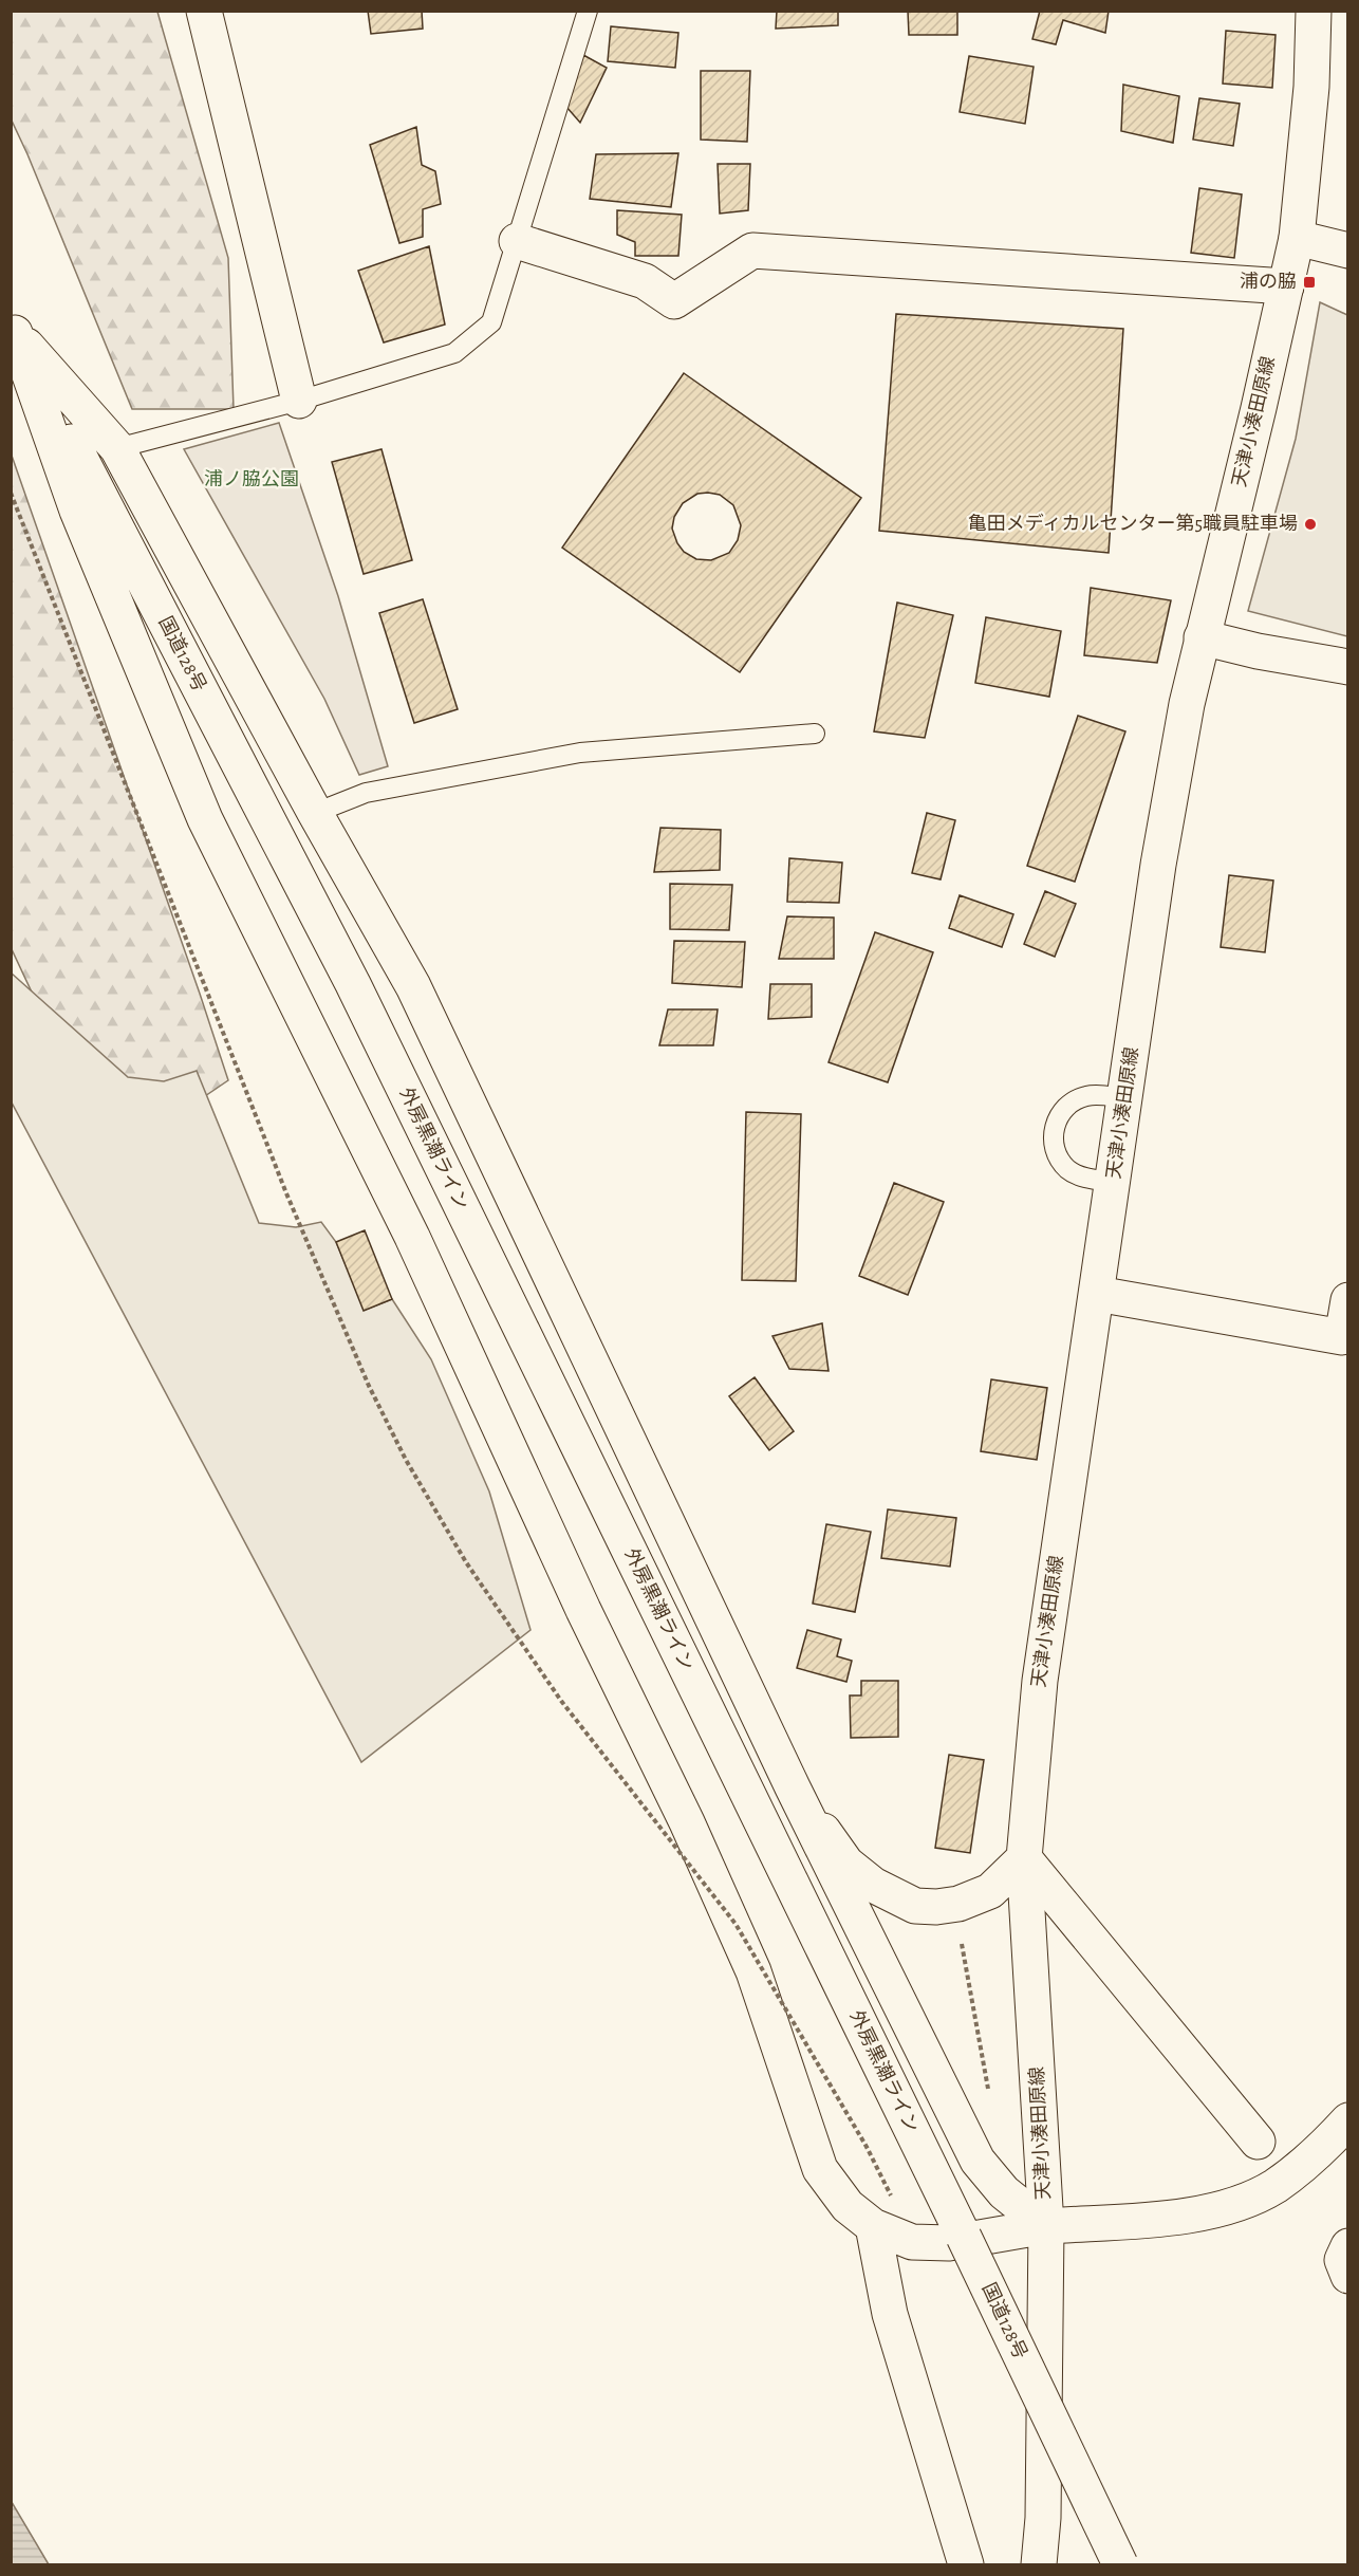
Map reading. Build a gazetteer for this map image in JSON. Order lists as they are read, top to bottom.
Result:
{
  "streets": {
    "main road": ["天津小湊田原線", "国道128号", "外房黒潮ライン"]
  },
  "crossings": [
    ["天津小湊田原線", "国道128号"],
    ["国道128号", "外房黒潮ライン"]
  ],
  "parks": ["浦ノ脇公園"],
  "places": {
    "transit": ["浦の脇"],
    "other": ["亀田メディカルセンター第5職員駐車場"]
  }
}
